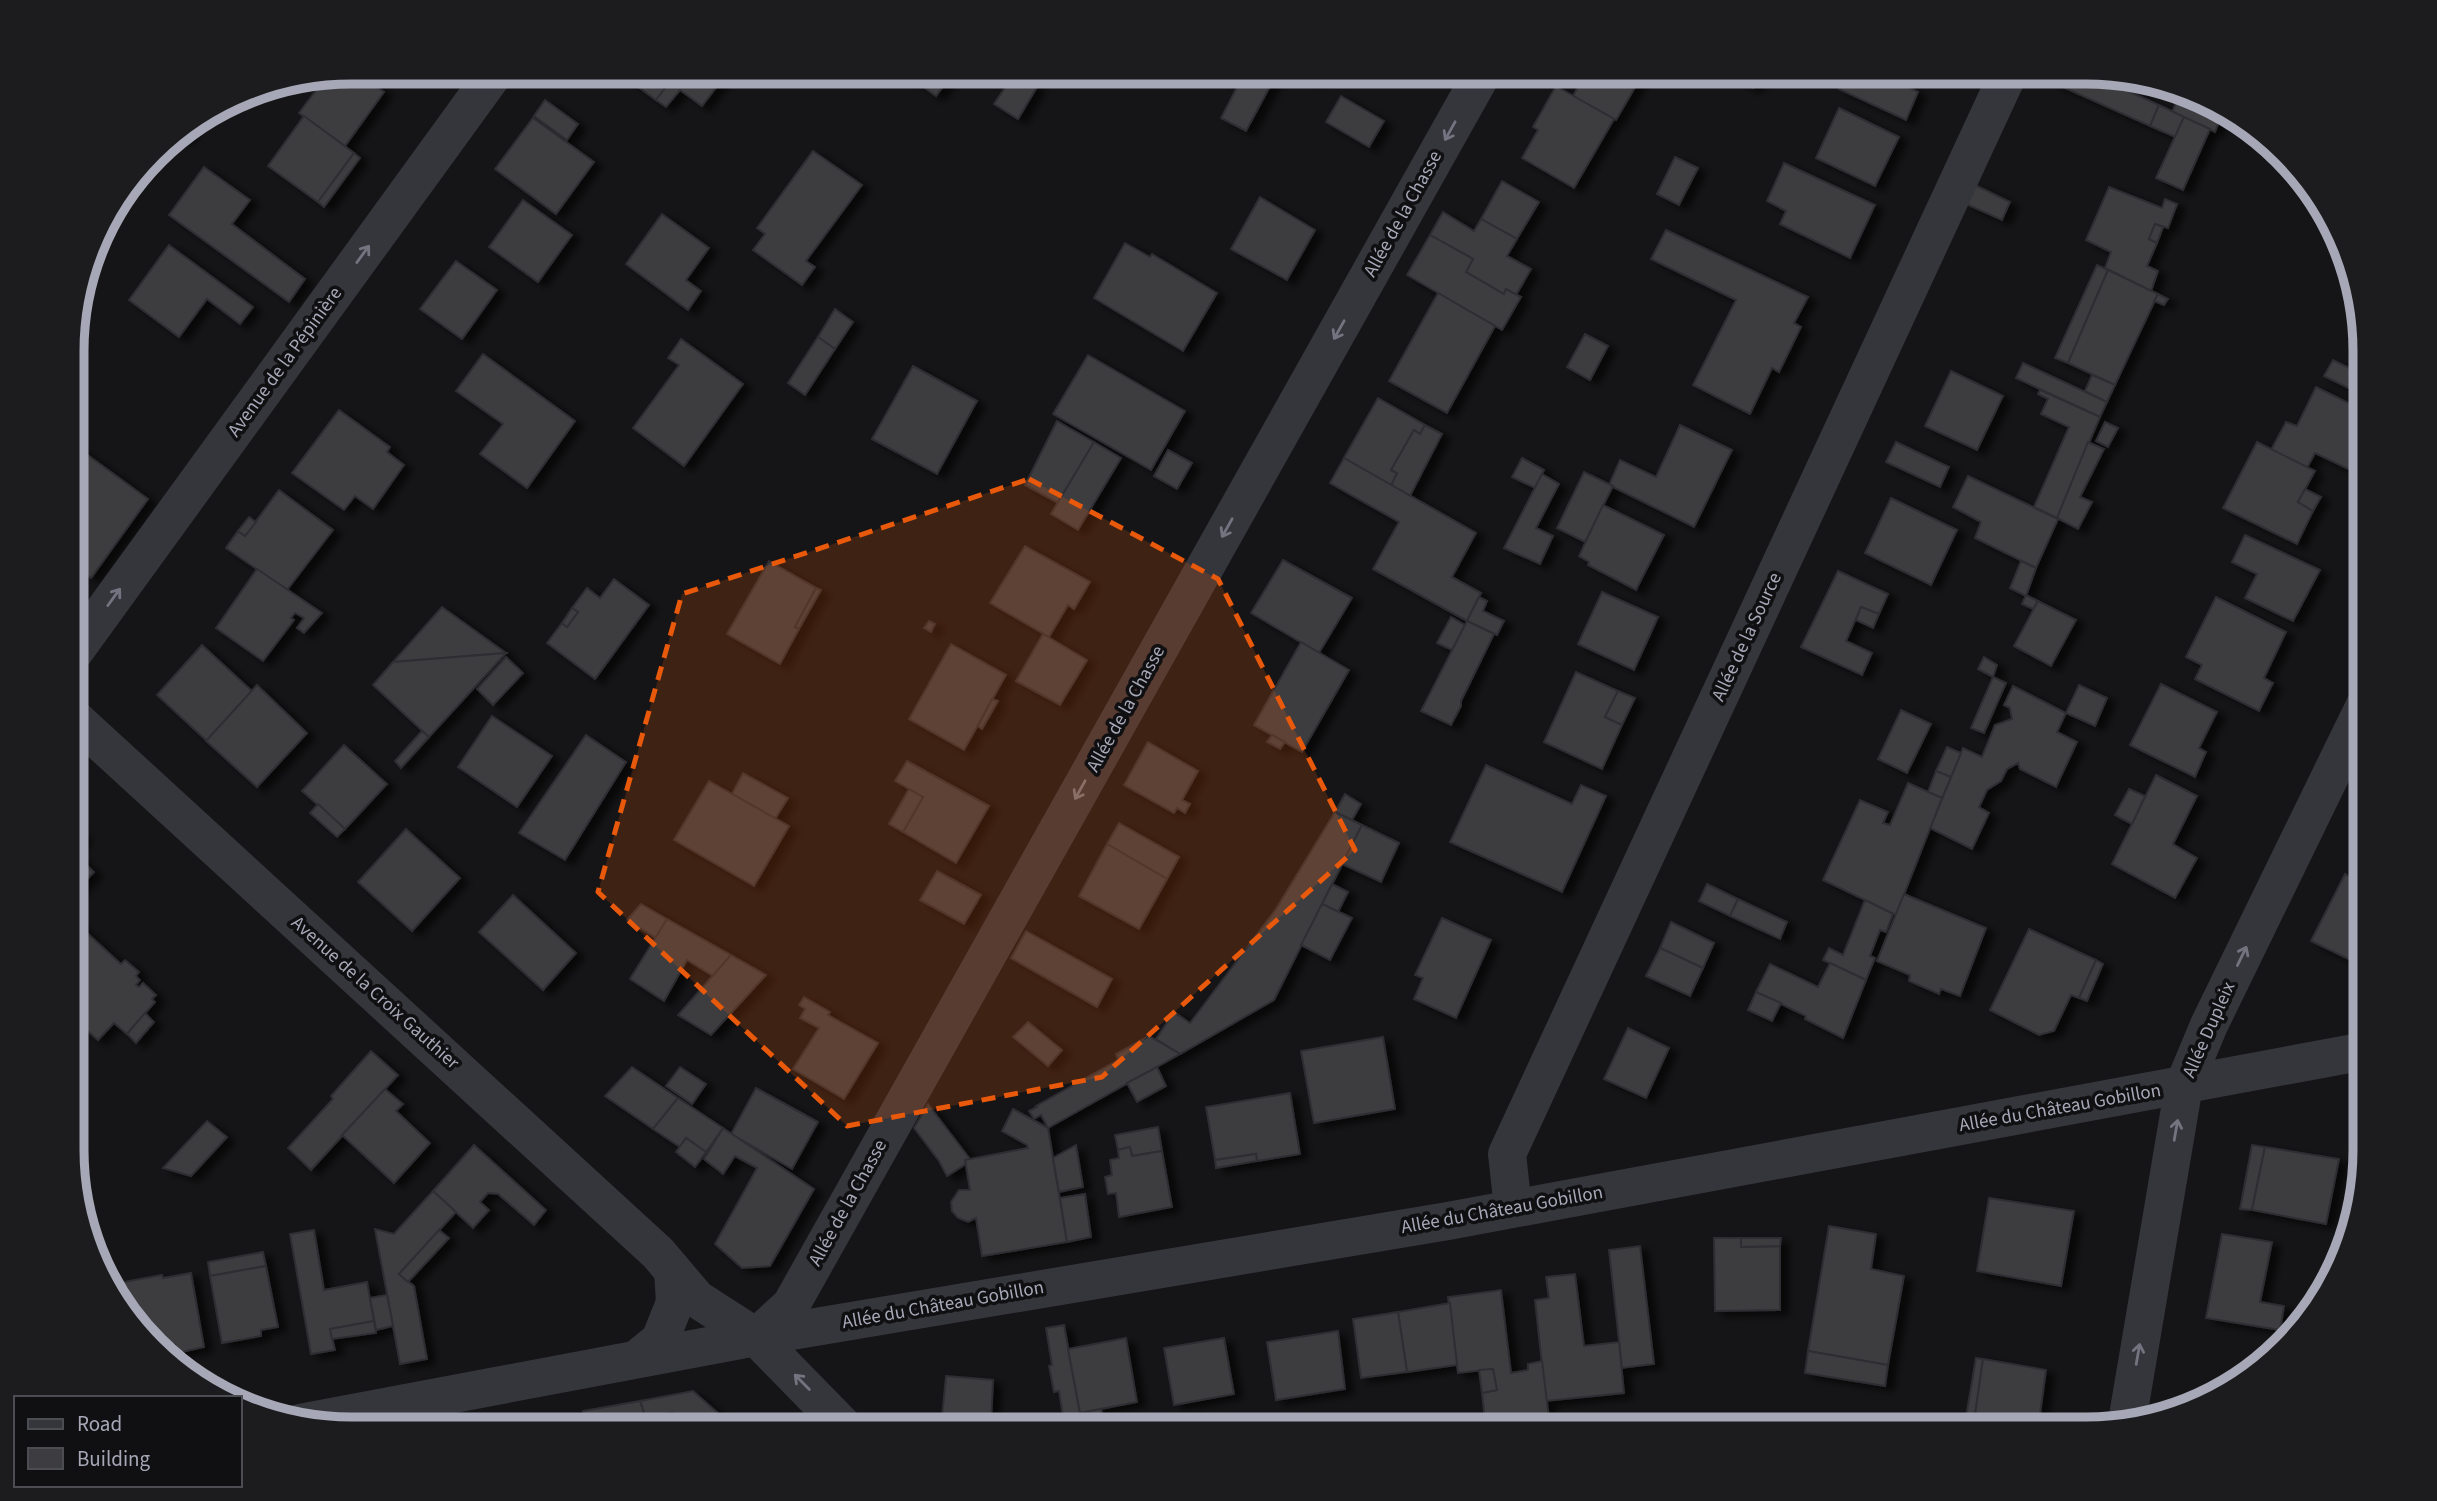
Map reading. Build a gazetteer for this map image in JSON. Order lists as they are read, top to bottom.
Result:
{
  "streets": {
    "street": [
      "Allée de la Chasse",
      "Avenue de la Pépinière",
      "Allée de la Source",
      "Avenue de la Croix Gauthier",
      "Allée Dupleix",
      "Allée du Château Gobillon"
    ]
  },
  "crossings": [
    ["Allée de la Chasse", "Avenue de la Croix Gauthier"],
    ["Allée de la Chasse", "Allée du Château Gobillon"],
    ["Allée de la Source", "Allée du Château Gobillon"],
    ["Avenue de la Croix Gauthier", "Allée du Château Gobillon"],
    ["Allée Dupleix", "Allée du Château Gobillon"]
  ],
  "one_way": ["Allée de la Chasse", "Avenue de la Pépinière", "Allée Dupleix"],
  "legend": ["Road", "Building"]
}
